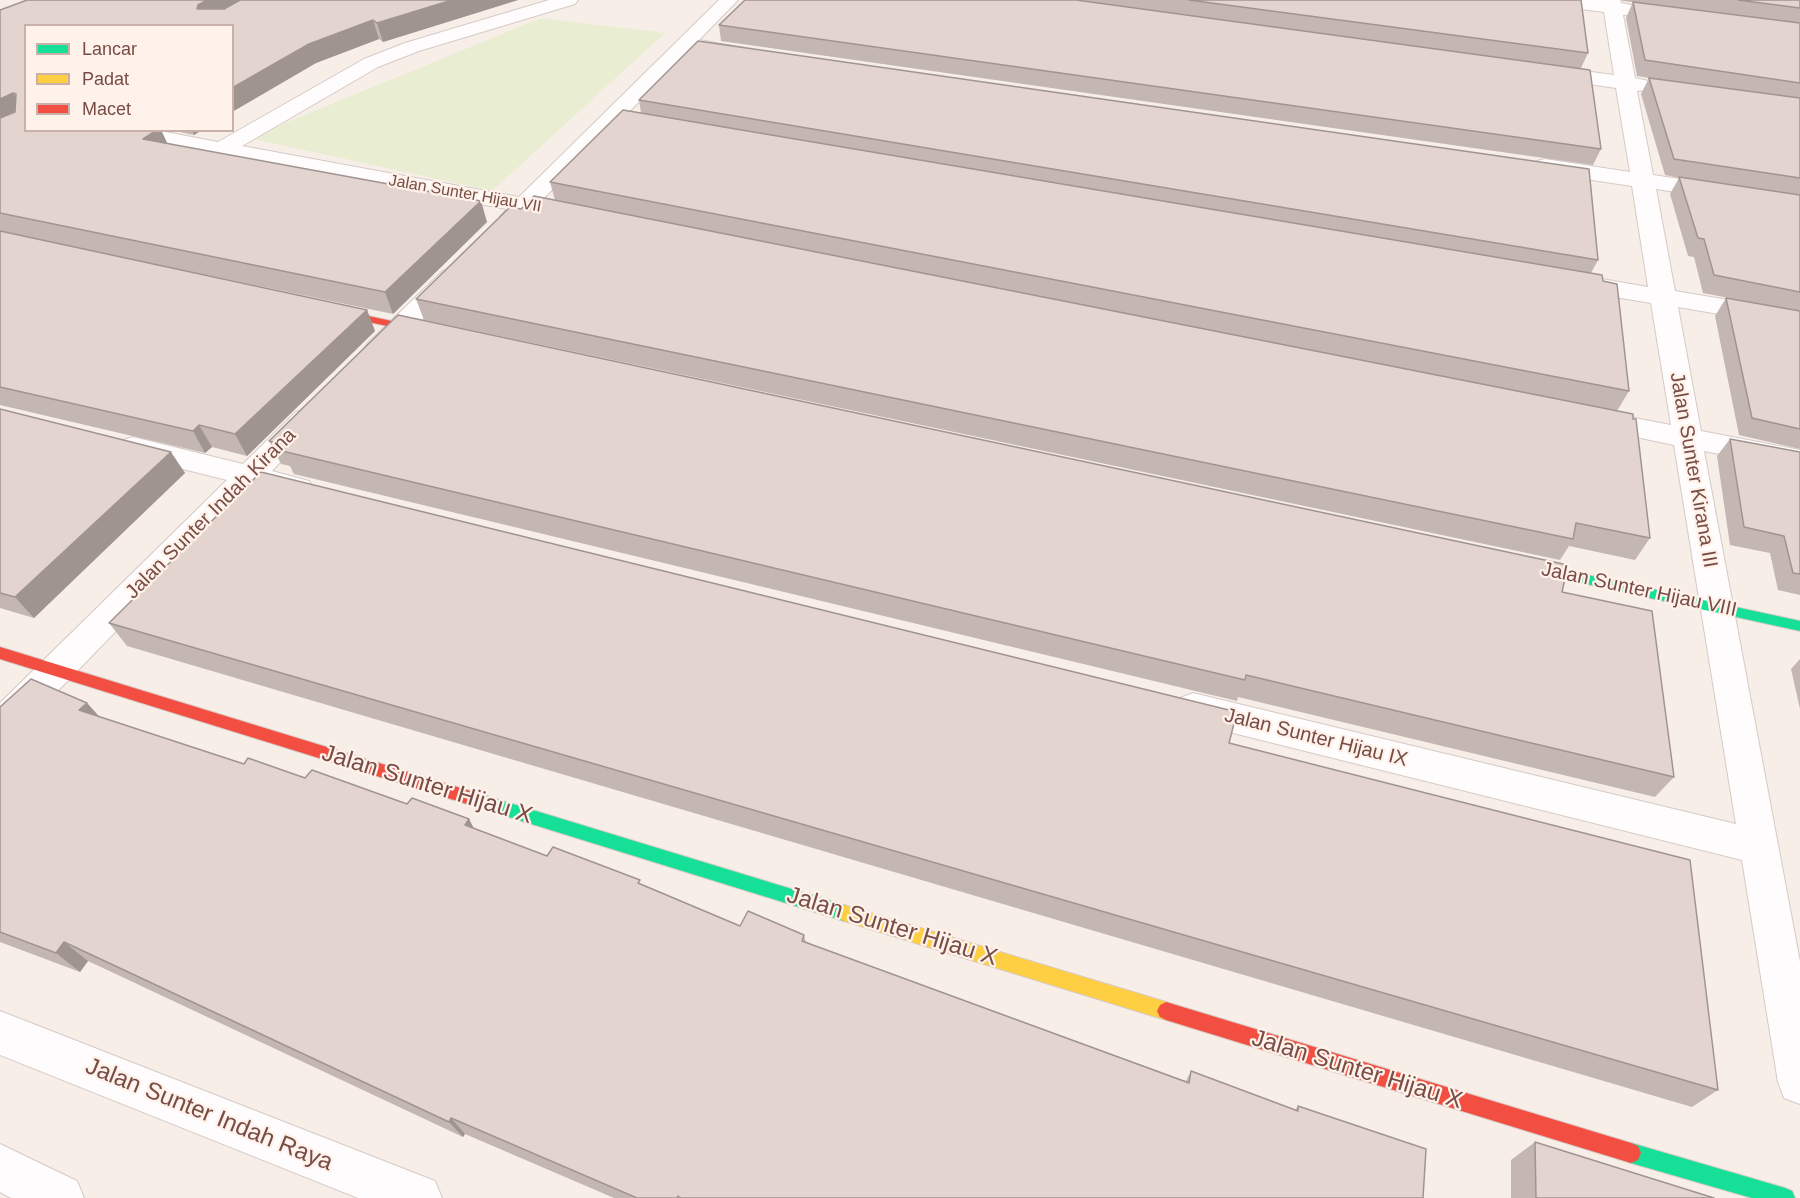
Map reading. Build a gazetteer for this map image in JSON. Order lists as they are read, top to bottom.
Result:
{
  "streets": {
    "street": [
      "Jalan Sunter Hijau VII",
      "Jalan Sunter Kirana III",
      "Jalan Sunter Indah Kirana",
      "Jalan Sunter Hijau VIII",
      "Jalan Sunter Hijau IX",
      "Jalan Sunter Hijau X",
      "Jalan Sunter Indah Raya"
    ]
  },
  "crossings": [
    ["Jalan Sunter Kirana III", "Jalan Sunter Hijau VIII"],
    ["Jalan Sunter Kirana III", "Jalan Sunter Hijau IX"],
    ["Jalan Sunter Indah Kirana", "Jalan Sunter Hijau X"]
  ],
  "legend": ["Lancar", "Padat", "Macet"]
}
